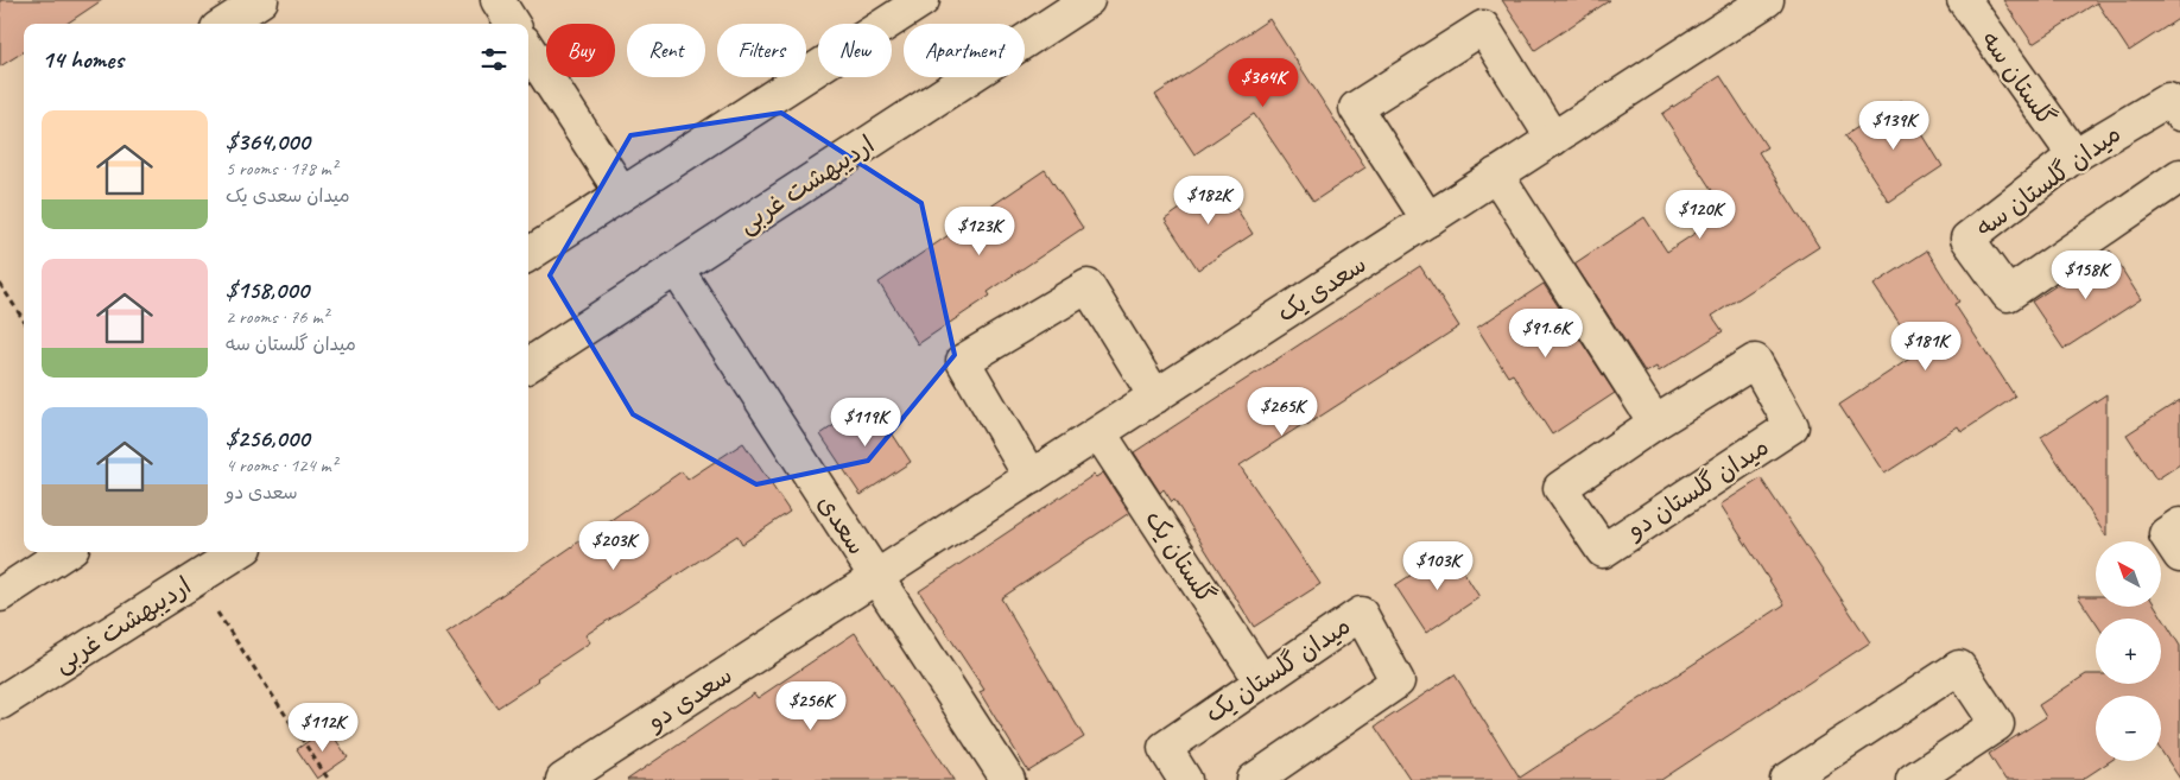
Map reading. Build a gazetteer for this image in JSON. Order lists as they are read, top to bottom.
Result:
{
  "streets": {
    "street": [
      "گلستان سه",
      "میدان گلستان سه",
      "اردیبهشت غربی",
      "سعدی یک",
      "میدان گلستان دو",
      "سعدی",
      "گلستان یک",
      "میدان گلستان یک",
      "سعدی دو"
    ]
  },
  "crossings": [
    ["گلستان سه", "میدان گلستان سه"],
    ["اردیبهشت غربی", "سعدی"],
    ["سعدی یک", "سعدی"],
    ["سعدی یک", "گلستان یک"],
    ["سعدی یک", "سعدی دو"],
    ["سعدی", "سعدی دو"],
    ["گلستان یک", "میدان گلستان یک"]
  ],
  "north": "top left",
  "page": {
    "chip": [
      "Buy",
      "Rent",
      "Filters",
      "New",
      "Apartment"
    ],
    "heading": "14 homes",
    "price": [
      "$364K",
      "$139K",
      "$182K",
      "$120K",
      "$123K",
      "$158K",
      "$91.6K",
      "$181K",
      "$265K",
      "$119K",
      "$203K",
      "$103K",
      "$256K",
      "$112K"
    ],
    "list": [
      {
        "name": "$364,000",
        "note": "5 rooms · 178 m² · میدان سعدی یک"
      },
      {
        "name": "$158,000",
        "note": "2 rooms · 76 m² · میدان گلستان سه"
      },
      {
        "name": "$256,000",
        "note": "4 rooms · 124 m² · سعدی دو"
      }
    ],
    "map_buttons": ["+", "−"]
  }
}
